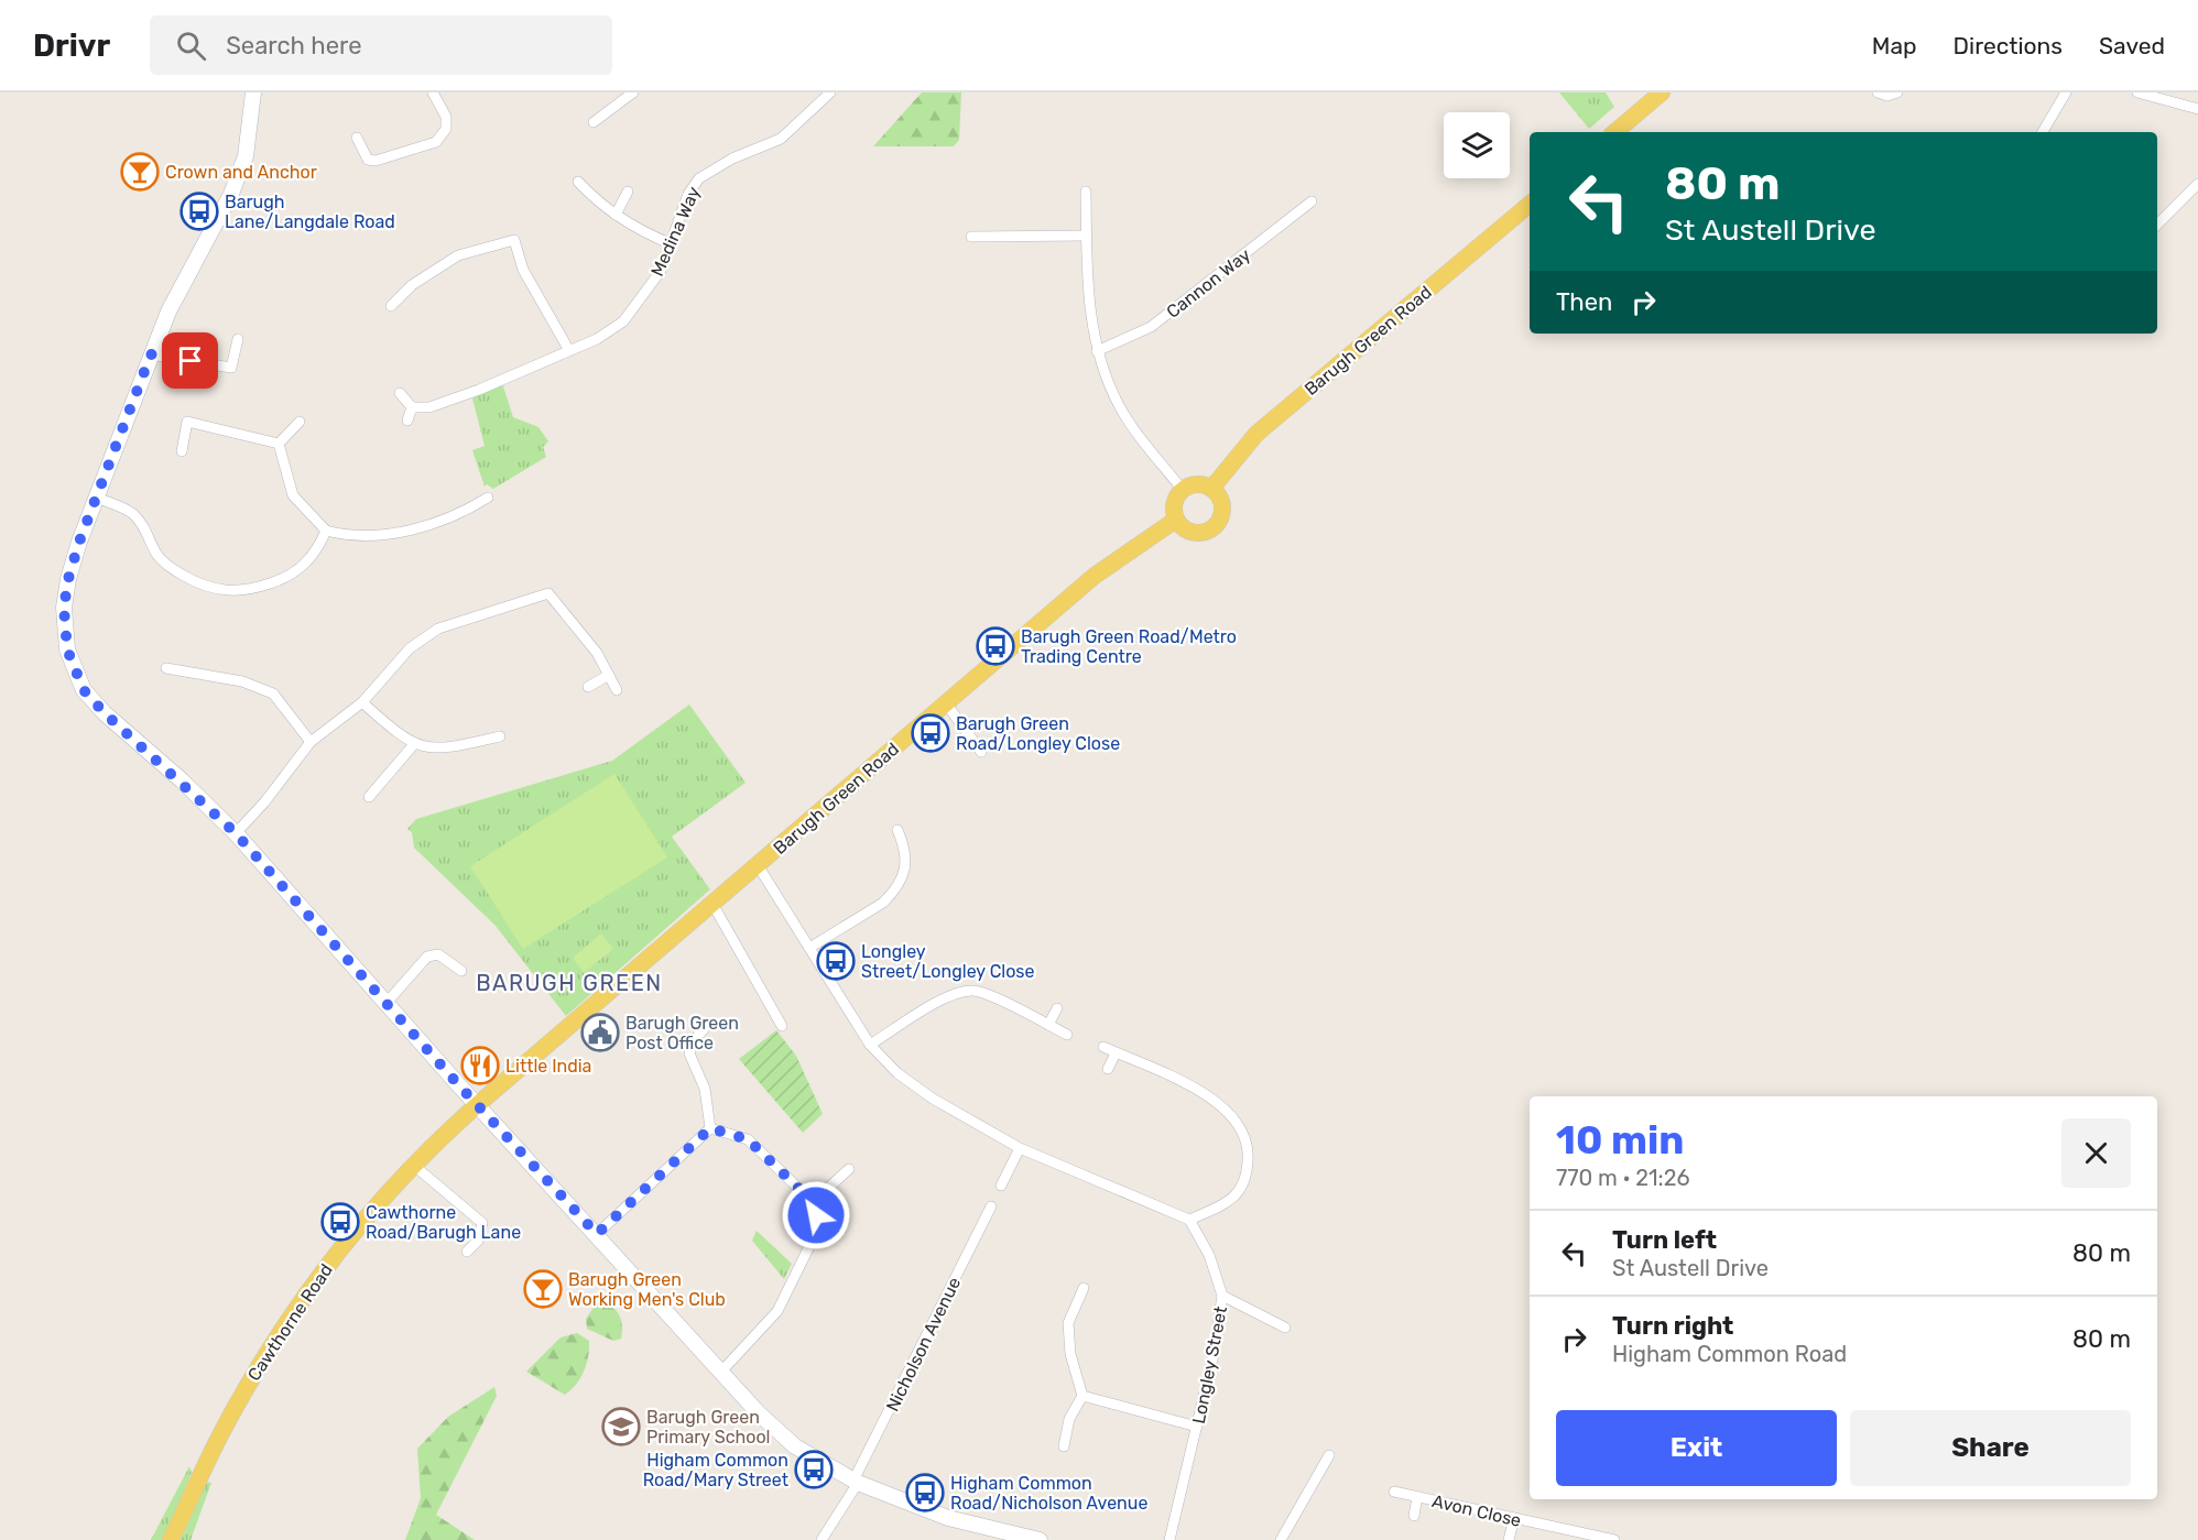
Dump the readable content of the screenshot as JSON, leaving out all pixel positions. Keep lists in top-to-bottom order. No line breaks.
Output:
{"streets":{"main road":["Barugh Green Road","Cawthorne Road"],"street":["Medina Way","Cannon Way","Nicholson Avenue","Longley Street","Avon Close"]},"crossings":[["Barugh Green Road","Cawthorne Road"]],"districts":["BARUGH GREEN"],"places":{"bar":["Crown and Anchor","Barugh Green Working Men's Club"],"bus stop":["Barugh Lane/Langdale Road","Barugh Green Road/Metro Trading Centre","Barugh Green Road/Longley Close","Longley Street/Longley Close","Cawthorne Road/Barugh Lane","Higham Common Road/Mary Street","Higham Common Road/Nicholson Avenue"],"public building":["Barugh Green Post Office"],"restaurant":["Little India"],"school or university":["Barugh Green Primary School"]},"page":{"header":"Drivr","search":"Search here","nav":["Map","Directions","Saved"],"turn":["80 m","St Austell Drive"],"then":"Then","heading":["10 min","770 m · 21:26"],"list":[{"name":"Turn left","note":"St Austell Drive","value":"80 m"},{"name":"Turn right","note":"Higham Common Road","value":"80 m"}],"buttons":["Exit","Share"]}}
